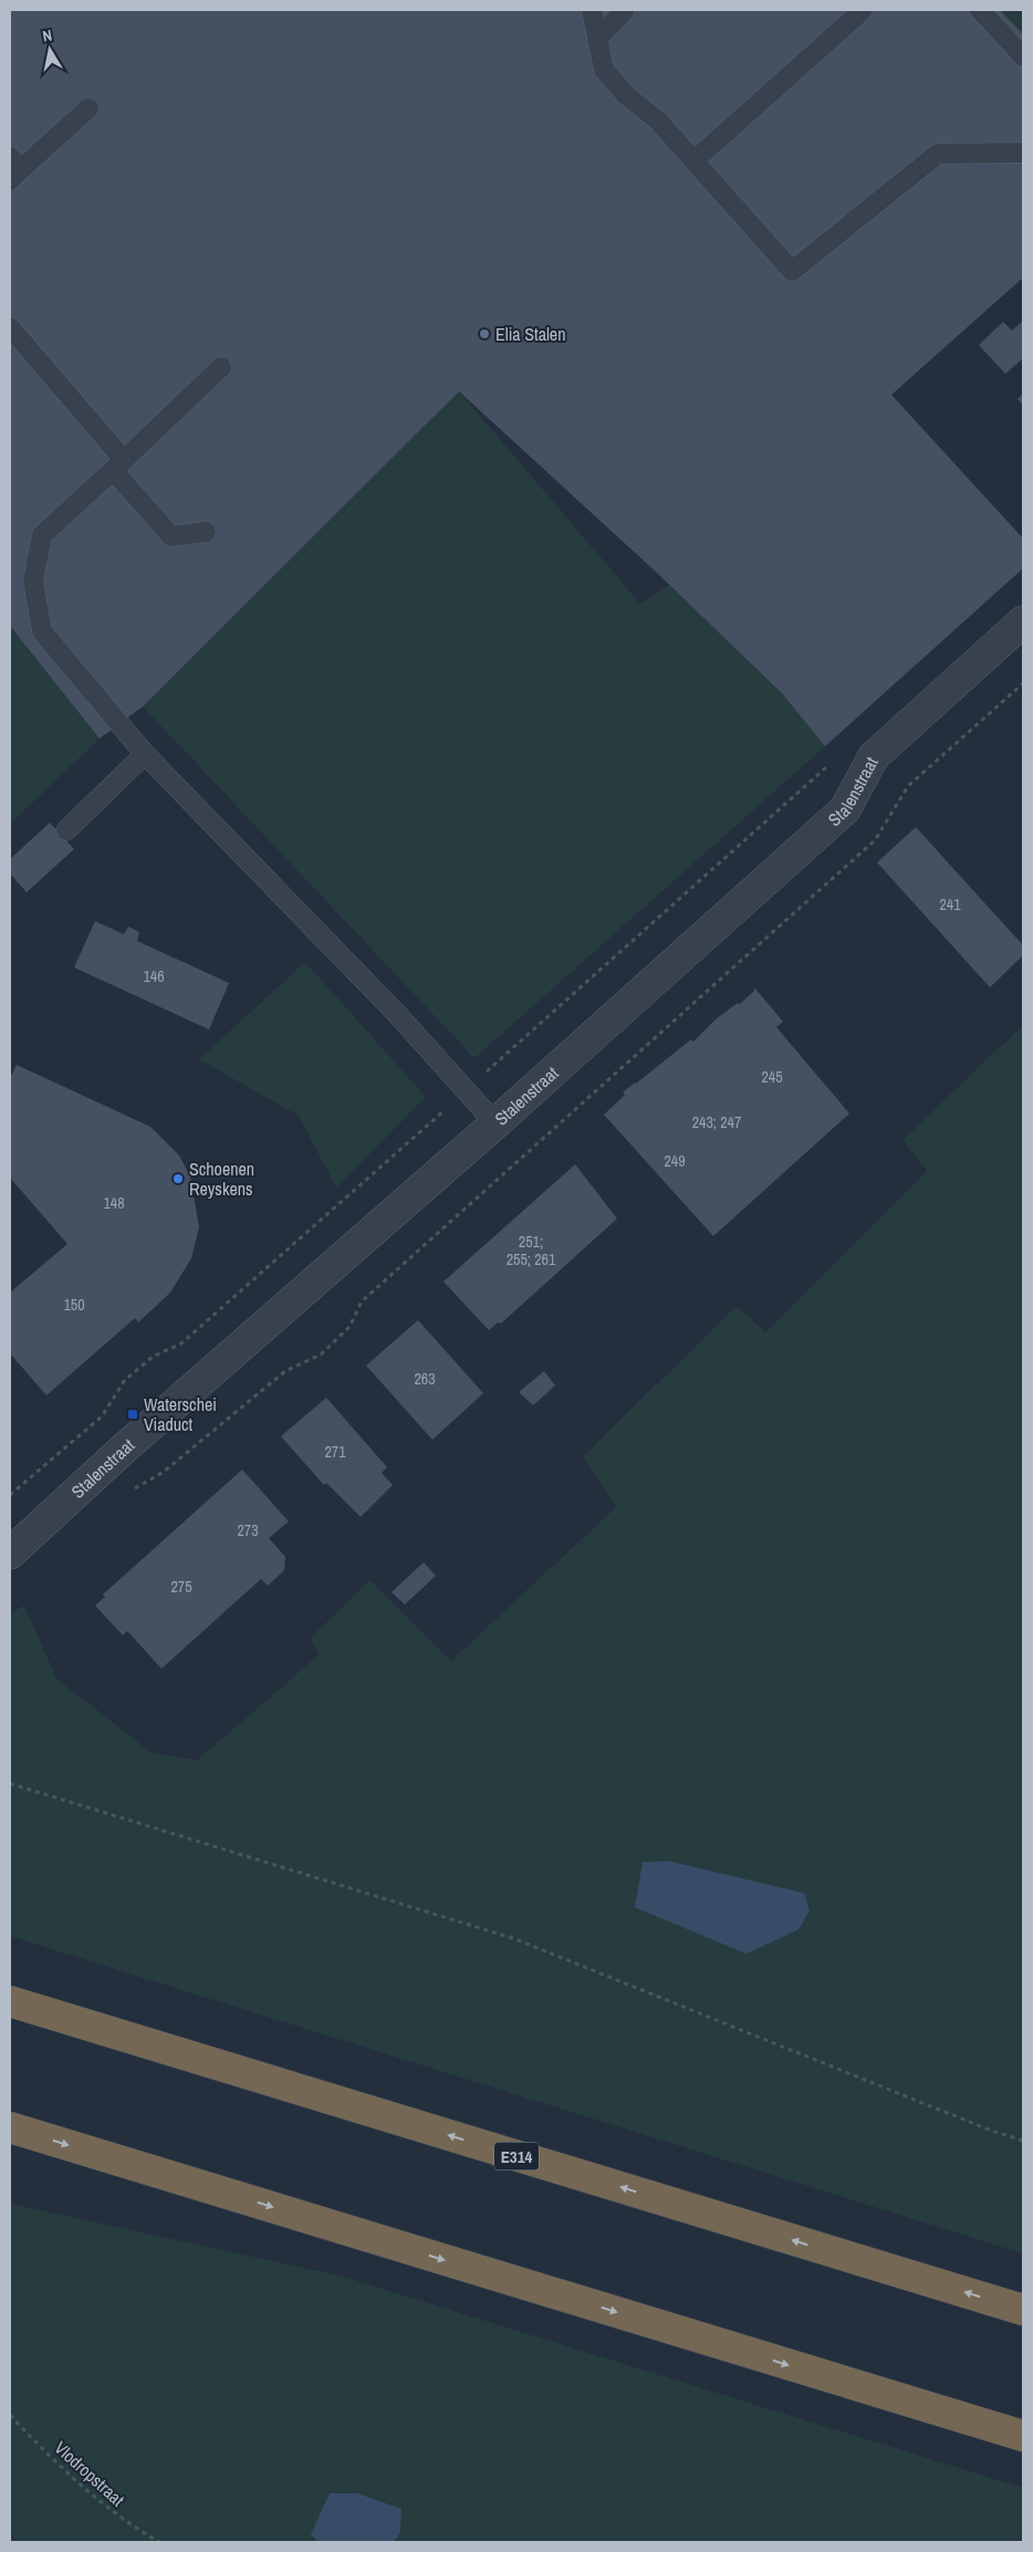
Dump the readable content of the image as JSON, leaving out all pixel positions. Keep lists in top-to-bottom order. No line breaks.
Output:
{"streets":{"highway":["E314"],"street":["Stalenstraat"],"path":["Vlodropstraat"]},"places":{"other":["Elia Stalen","Schoenen Reyskens"],"transit":["Waterschei Viaduct"]},"house_numbers":["241","146","245","243; 247","249","148","251; 255; 261","150","263","271","273","275"],"north":"top"}
